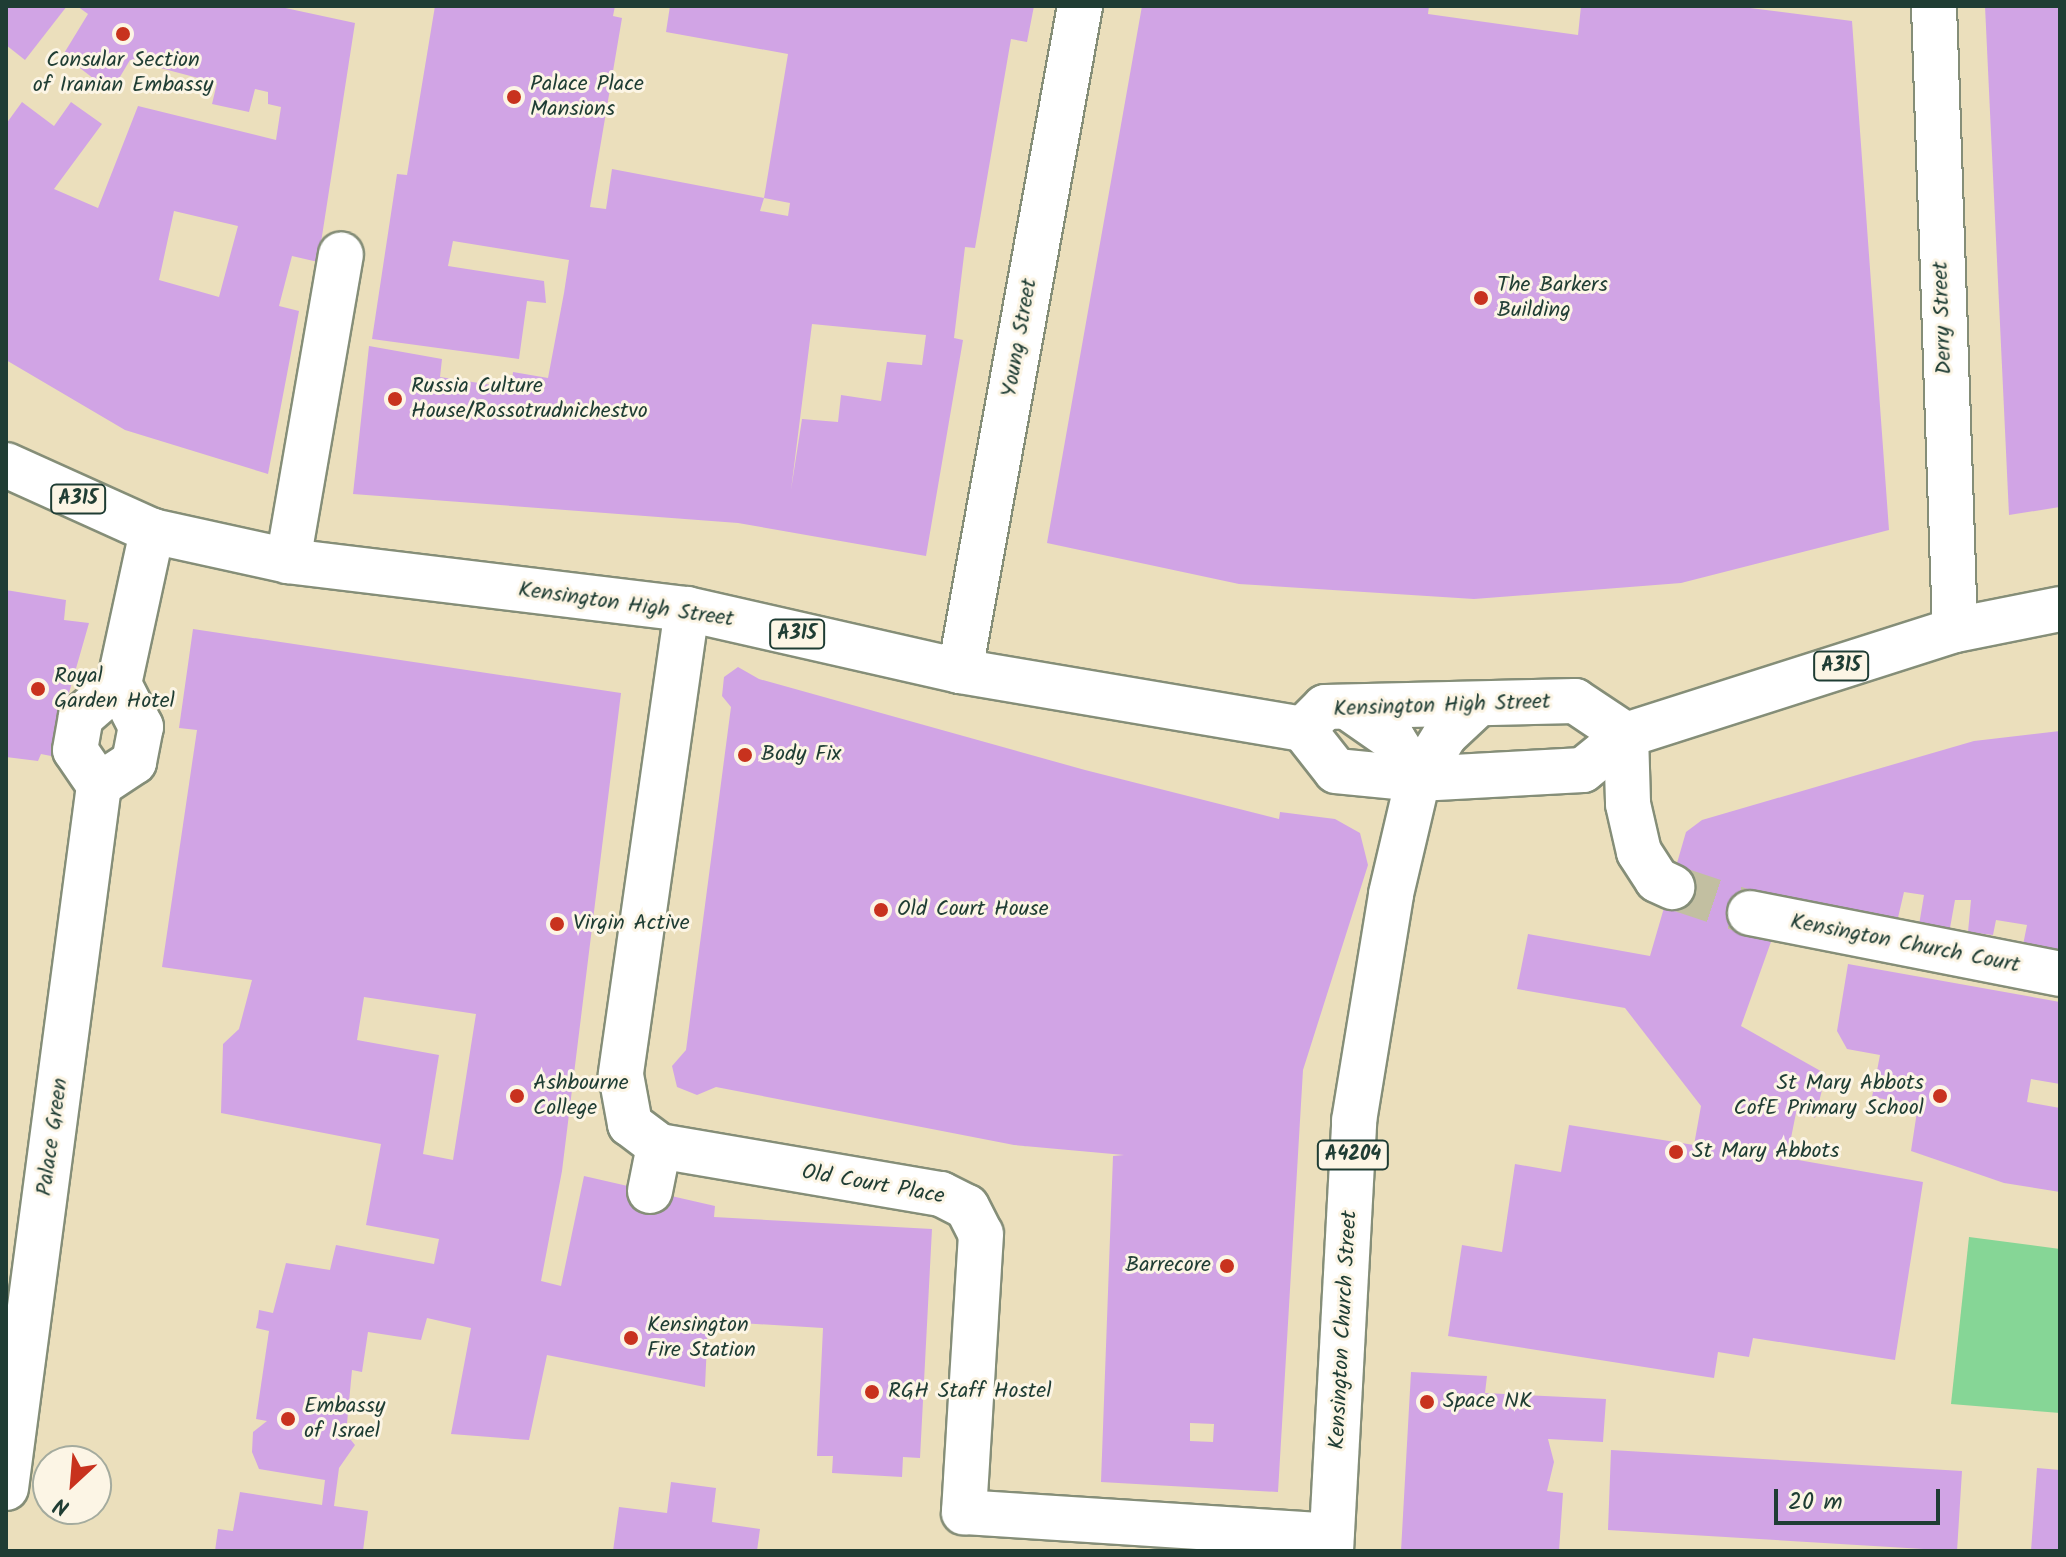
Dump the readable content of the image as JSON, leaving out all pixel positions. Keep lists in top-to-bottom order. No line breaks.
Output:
{"streets":{"main road":["Derry Street","Young Street","A315","Kensington High Street","Kensington Church Court","Palace Green","A4204","Old Court Place","Kensington Church Street"]},"crossings":[["Derry Street","Kensington High Street"],["Young Street","Kensington High Street"],["Kensington High Street","Palace Green"],["Kensington High Street","A4204"],["Kensington High Street","Kensington Church Street"],["A4204","Kensington Church Street"],["Old Court Place","Kensington Church Street"]],"places":["Consular Section of Iranian Embassy","Palace Place Mansions","The Barkers Building","Russia Culture House/Rossotrudnichestvo","Royal Garden Hotel","Body Fix","Old Court House","Virgin Active","Ashbourne College","St Mary Abbots CofE Primary School","St Mary Abbots","Barrecore","Kensington Fire Station","RGH Staff Hostel","Space NK","Embassy of Israel"],"scale_bar":"20 m","north":"bottom left"}
